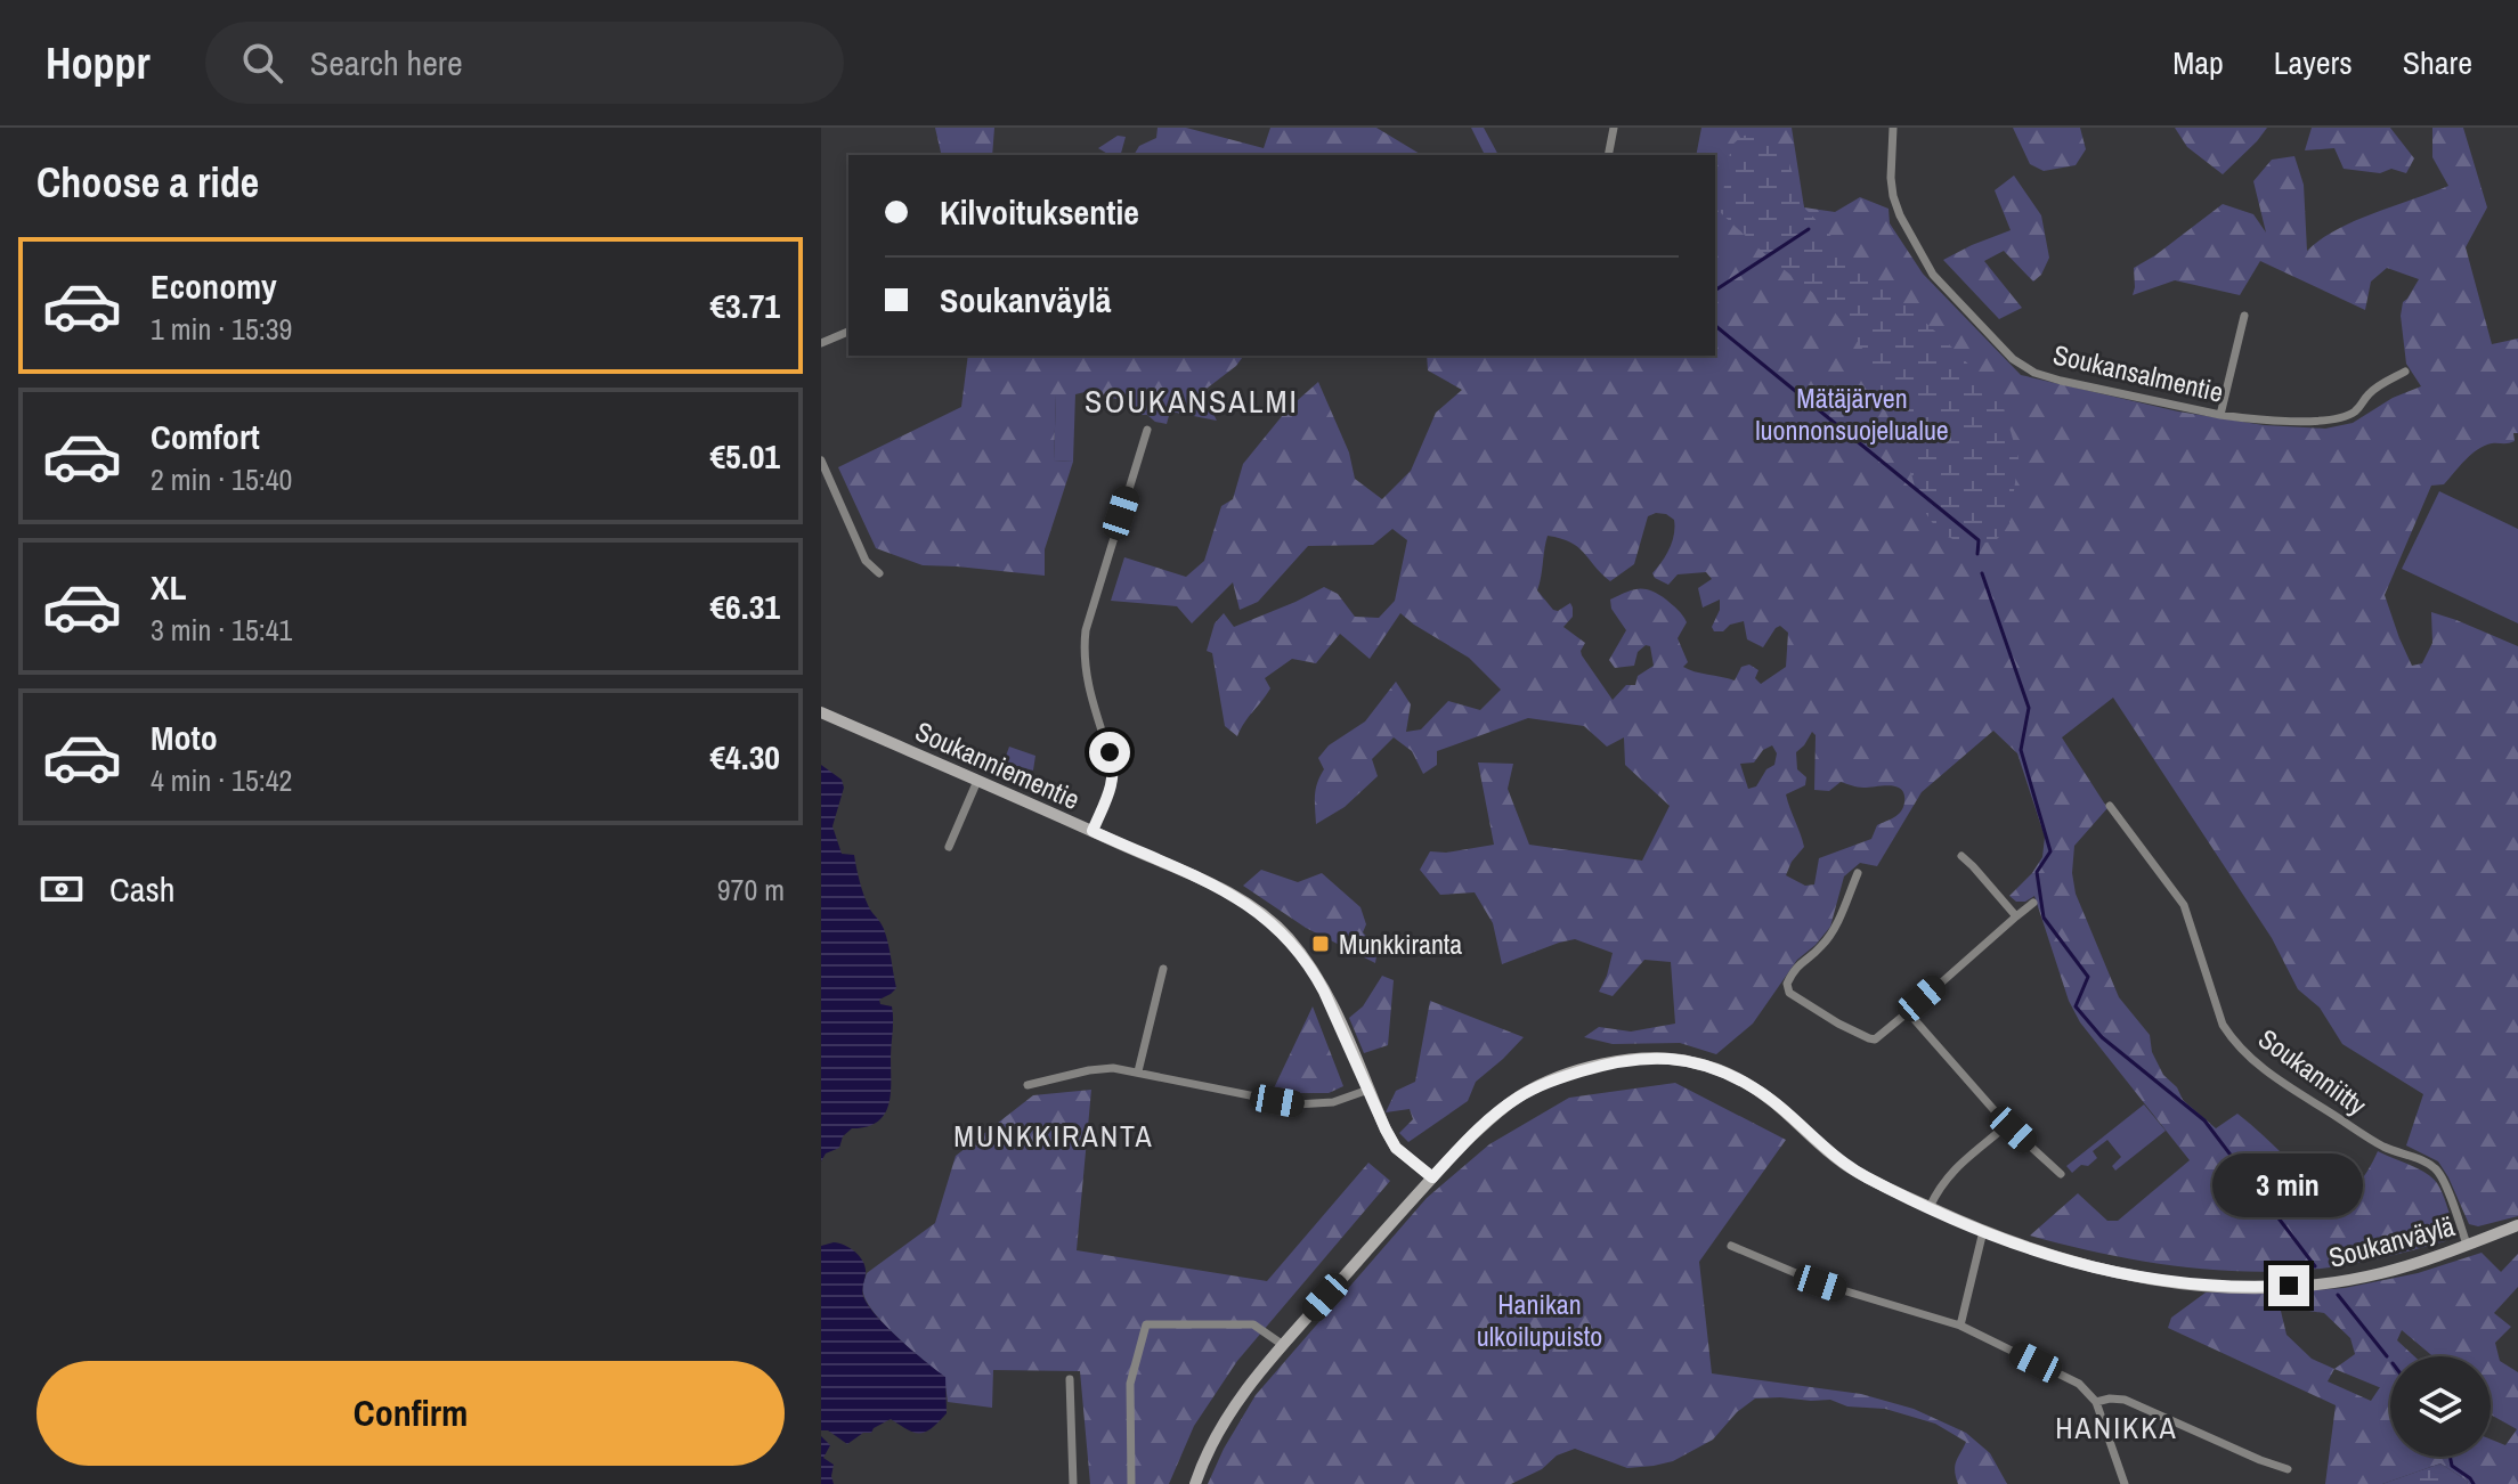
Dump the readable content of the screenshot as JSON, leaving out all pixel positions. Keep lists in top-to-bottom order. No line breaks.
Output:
{"streets":{"street":["Soukansalmentie","Soukanniementie","Soukanniitty","Soukanväylä"]},"crossings":[["Soukanniementie","Soukanväylä"],["Soukanniitty","Soukanväylä"]],"districts":["SOUKANSALMI","MUNKKIRANTA","HANIKKA"],"parks":["Mätäjärven luonnonsuojelualue","Hanikan ulkoilupuisto"],"places":{"transit":["Munkkiranta"]},"page":{"header":"Hoppr","search":"Search here","nav":["Map","Layers","Share"],"heading":"Choose a ride","banner":["Kilvoituksentie","Soukanväylä"],"list":[{"name":"Economy","note":"1 min · 15:39","value":"€3.71"},{"name":"Comfort","note":"2 min · 15:40","value":"€5.01"},{"name":"XL","note":"3 min · 15:41","value":"€6.31"},{"name":"Moto","note":"4 min · 15:42","value":"€4.30"}],"pay":["Cash","970 m"],"bubble":"3 min","buttons":"Confirm"}}
